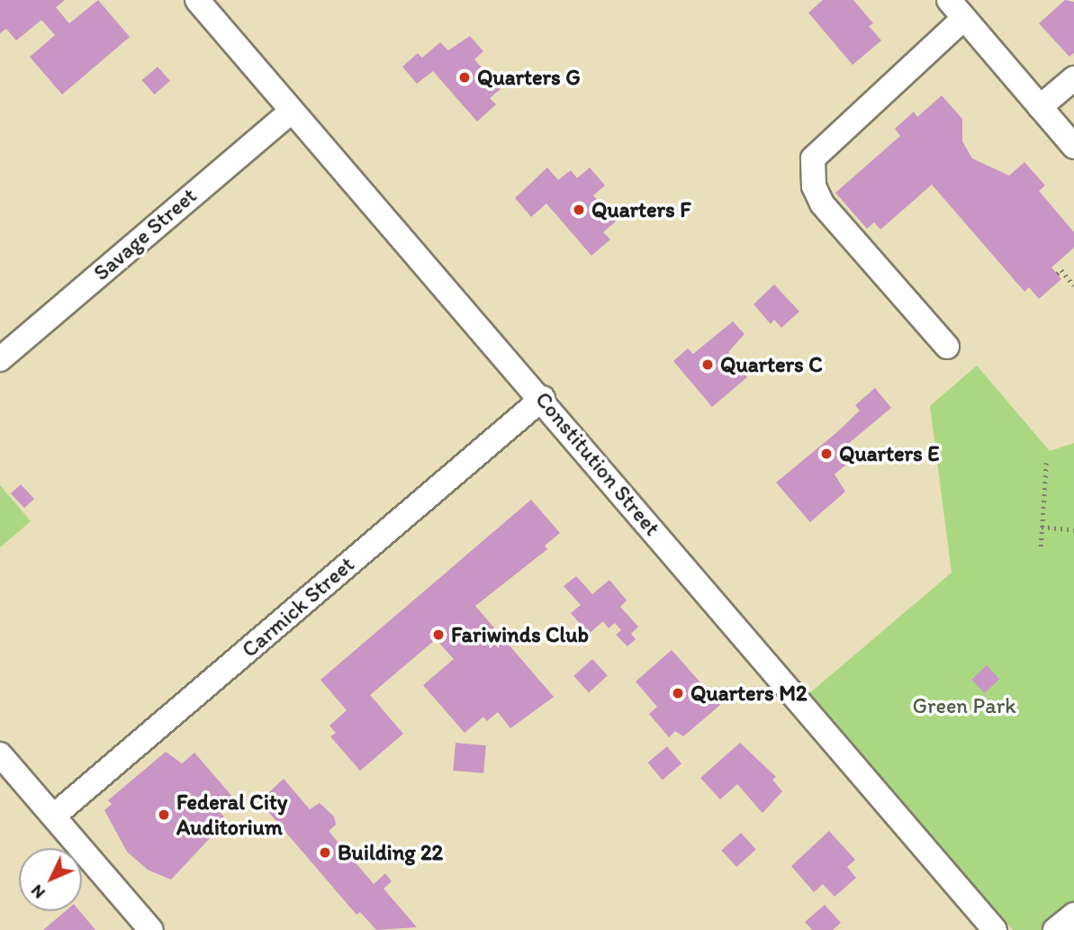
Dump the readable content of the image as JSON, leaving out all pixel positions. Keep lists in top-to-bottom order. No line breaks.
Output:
{"streets":{"street":["Savage Street","Constitution Street","Carmick Street"]},"crossings":[["Savage Street","Constitution Street"],["Constitution Street","Carmick Street"]],"parks":["Green Park"],"places":["Quarters G","Quarters F","Quarters C","Quarters E","Fariwinds Club","Quarters M2","Federal City Auditorium","Building 22"],"north":"bottom left"}
